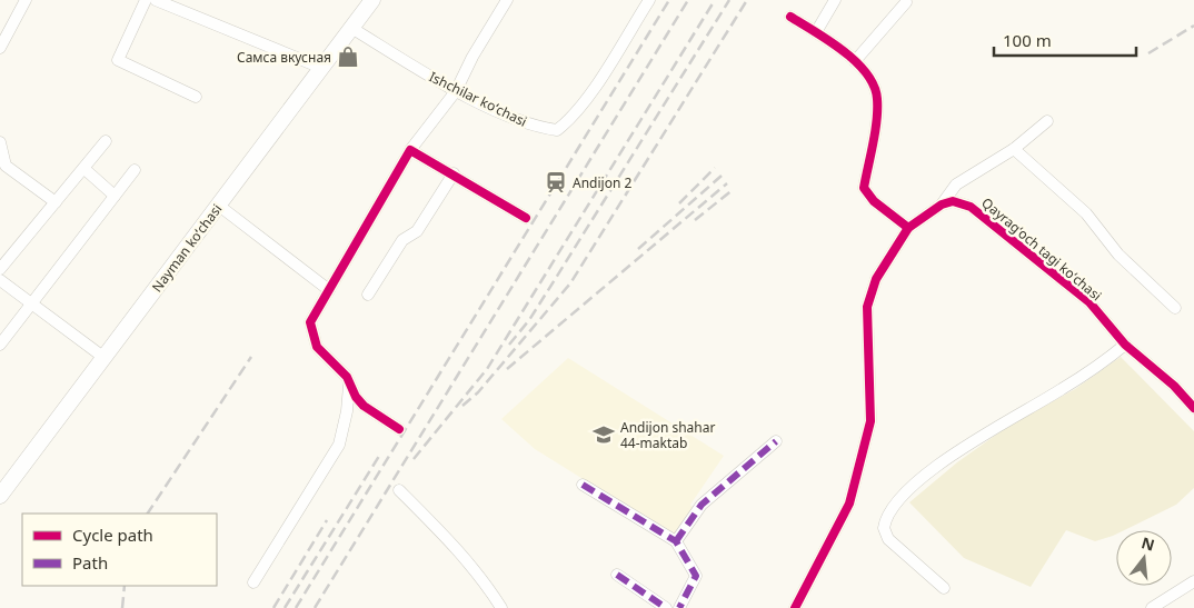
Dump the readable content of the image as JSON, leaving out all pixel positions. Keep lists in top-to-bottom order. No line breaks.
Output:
{"streets":{"main road":["Nayman koʻchasi"],"street":["Ishchilar koʻchasi","Qayragʻoch tagi koʻchasi"]},"crossings":[["Ishchilar koʻchasi","Nayman koʻchasi"]],"places":{"shop":["Самса вкусная"],"station":["Andijon 2"],"school or university":["Andijon shahar 44-maktab"]},"legend":["Cycle path","Path"],"scale_bar":"100 m","north":"top"}
